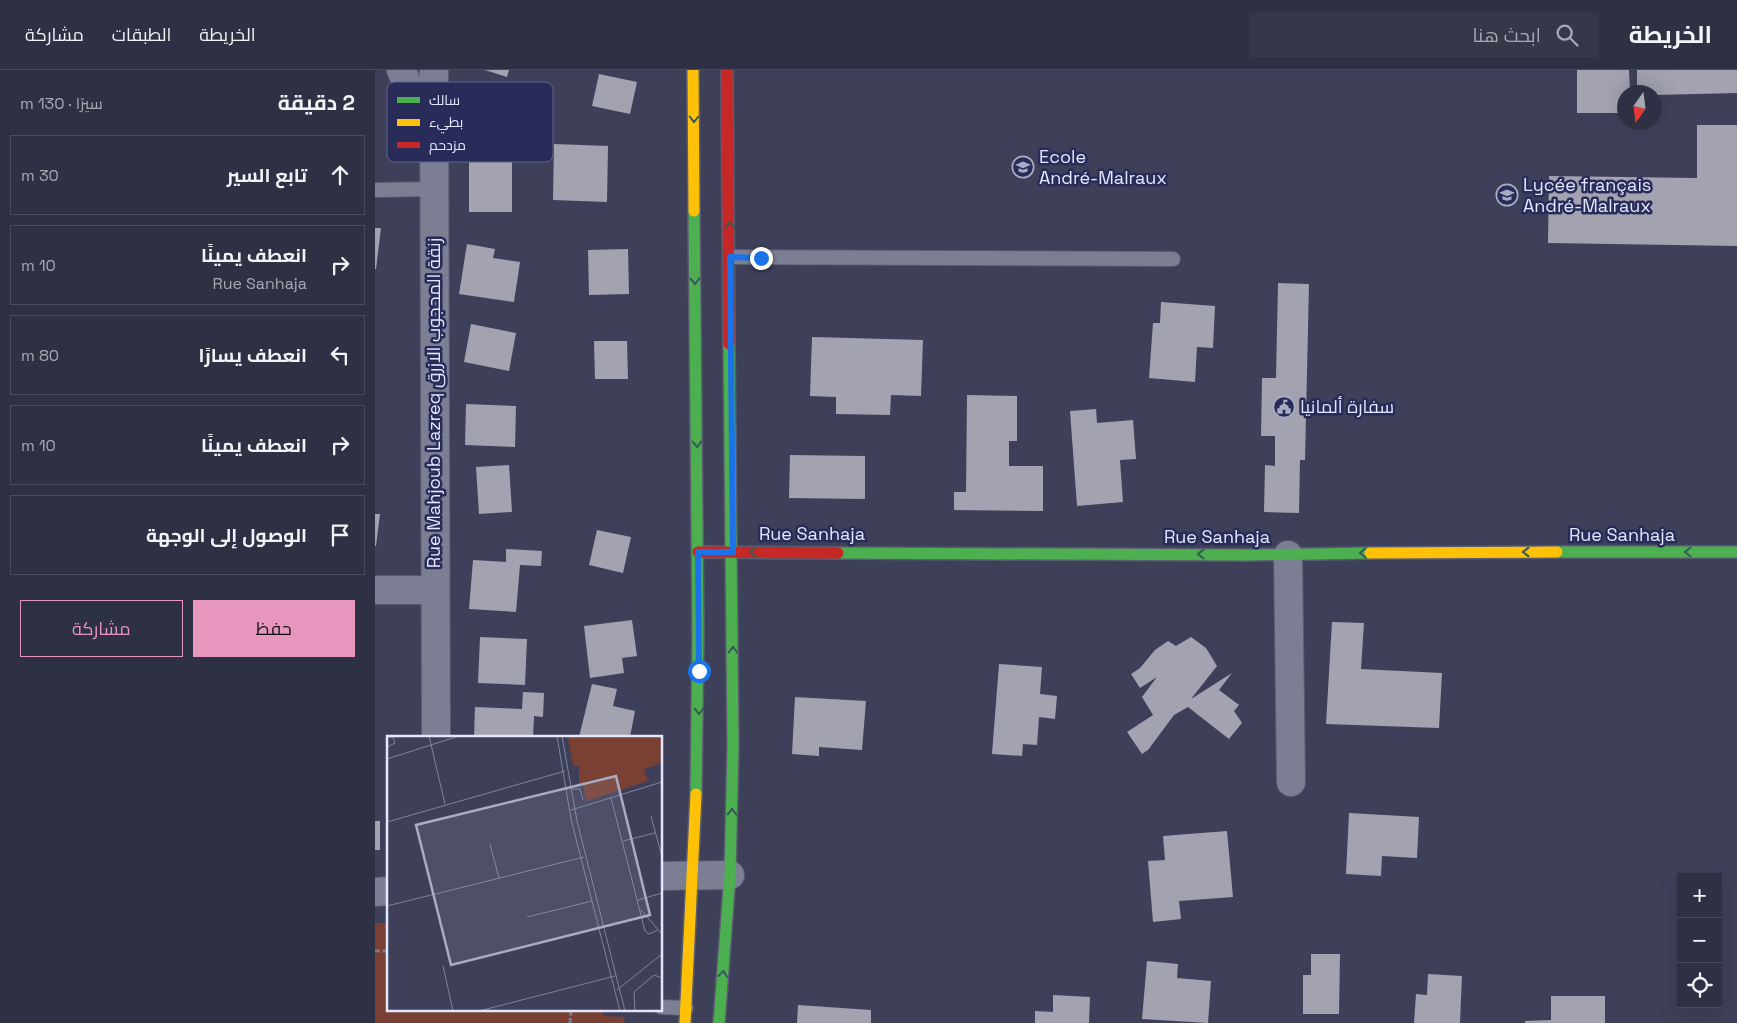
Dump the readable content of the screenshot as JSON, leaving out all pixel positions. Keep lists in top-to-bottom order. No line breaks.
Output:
{"streets":{"street":["Rue Mahjoub Lazreq زنقة المحجوب الازرق","Rue Sanhaja"]},"one_way":["Rue Sanhaja"],"places":{"school or university":["Ecole André-Malraux","Lycée français André-Malraux"],"public building":["سفارة ألمانيا"]},"legend":["سالك","بطيء","مزدحم"],"north":"bottom","page":{"header":"الخريطة","search":"ابحث هنا","nav":["الخريطة","الطبقات","مشاركة"],"heading":["2 دقيقة","سيرًا · 130 m"],"list":[["تابع السير","30 m"],["انعطف يمينًا","Rue Sanhaja","10 m"],["انعطف يسارًا","80 m"],["انعطف يمينًا","10 m"],"الوصول إلى الوجهة"],"buttons":["حفظ","مشاركة"],"map_buttons":["+","−"]}}
